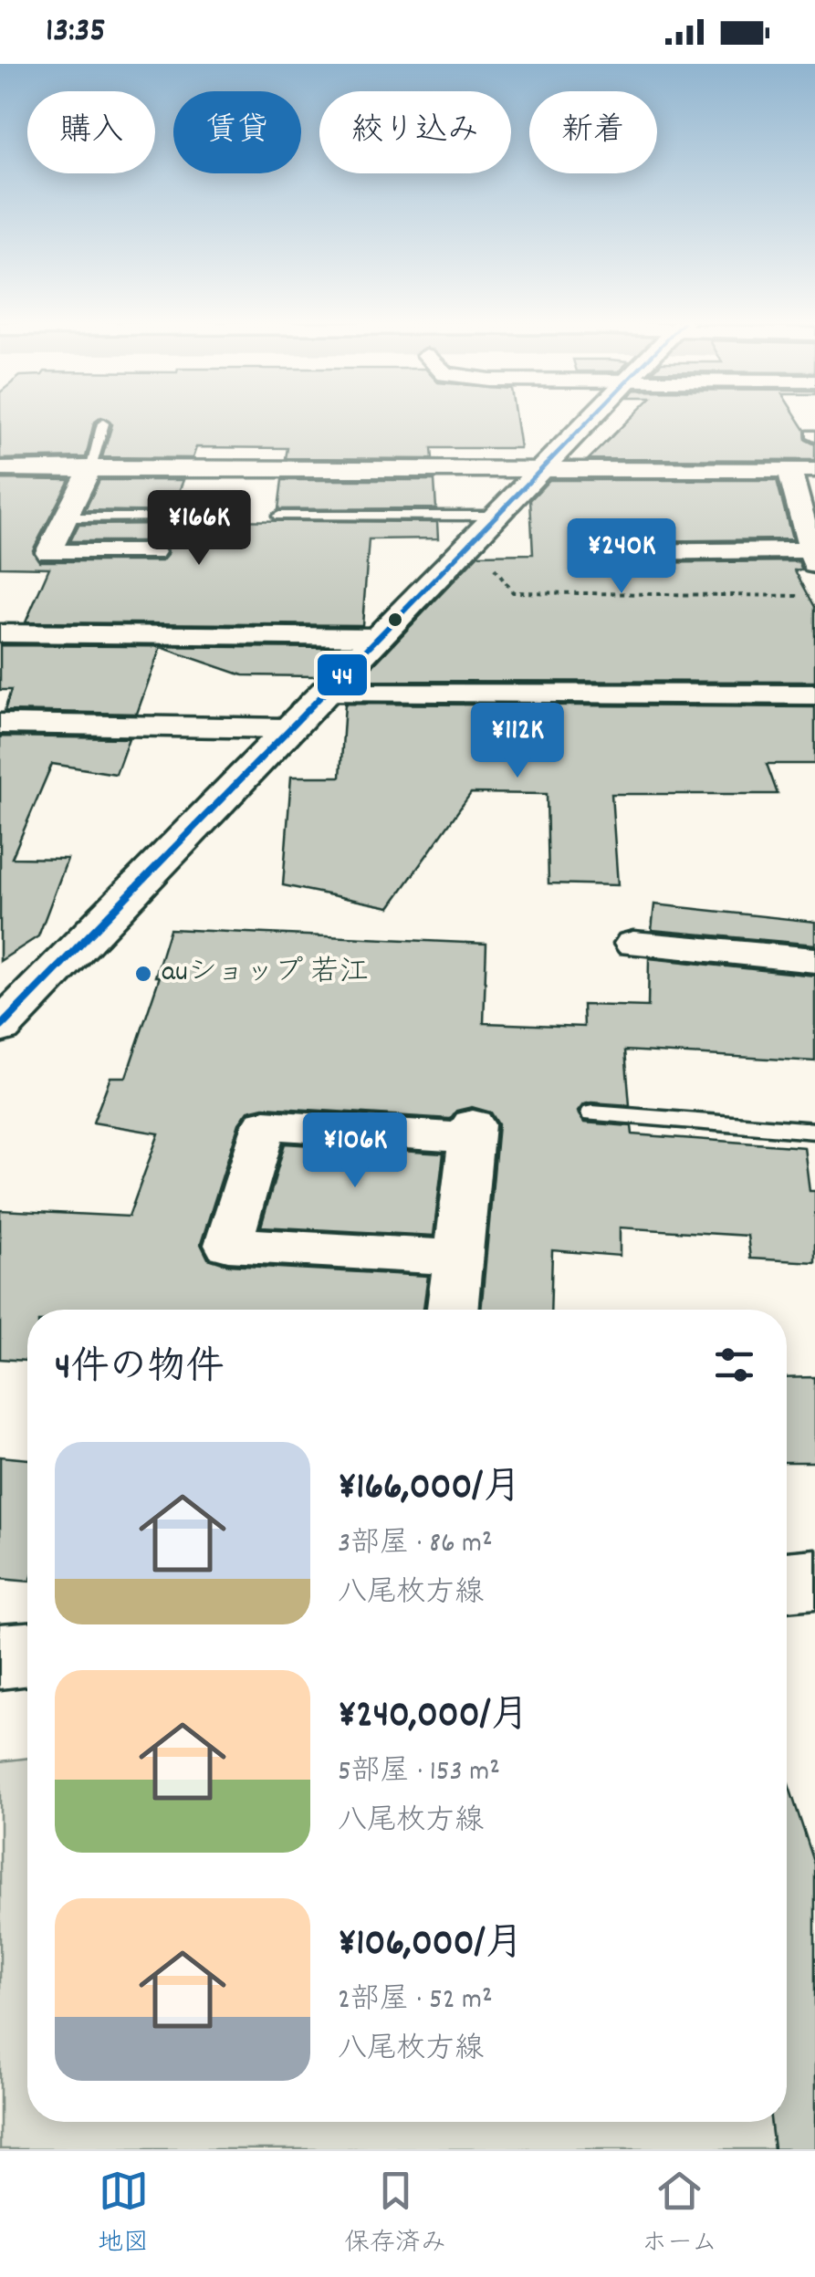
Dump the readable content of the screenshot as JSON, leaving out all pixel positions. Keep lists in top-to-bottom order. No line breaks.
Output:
{"places":["auショップ 若江"],"lines":["transit line 44"],"page":{"status":"13:35","chip":["購入","賃貸","絞り込み","新着"],"price":["¥166K","¥240K","¥112K","¥106K"],"heading":"4件の物件","list":[{"name":"¥166,000/月","note":"3部屋 · 86 m² · 八尾枚方線"},{"name":"¥240,000/月","note":"5部屋 · 153 m² · 八尾枚方線"},{"name":"¥106,000/月","note":"2部屋 · 52 m² · 八尾枚方線"}],"tabs":["地図","保存済み","ホーム"]}}
